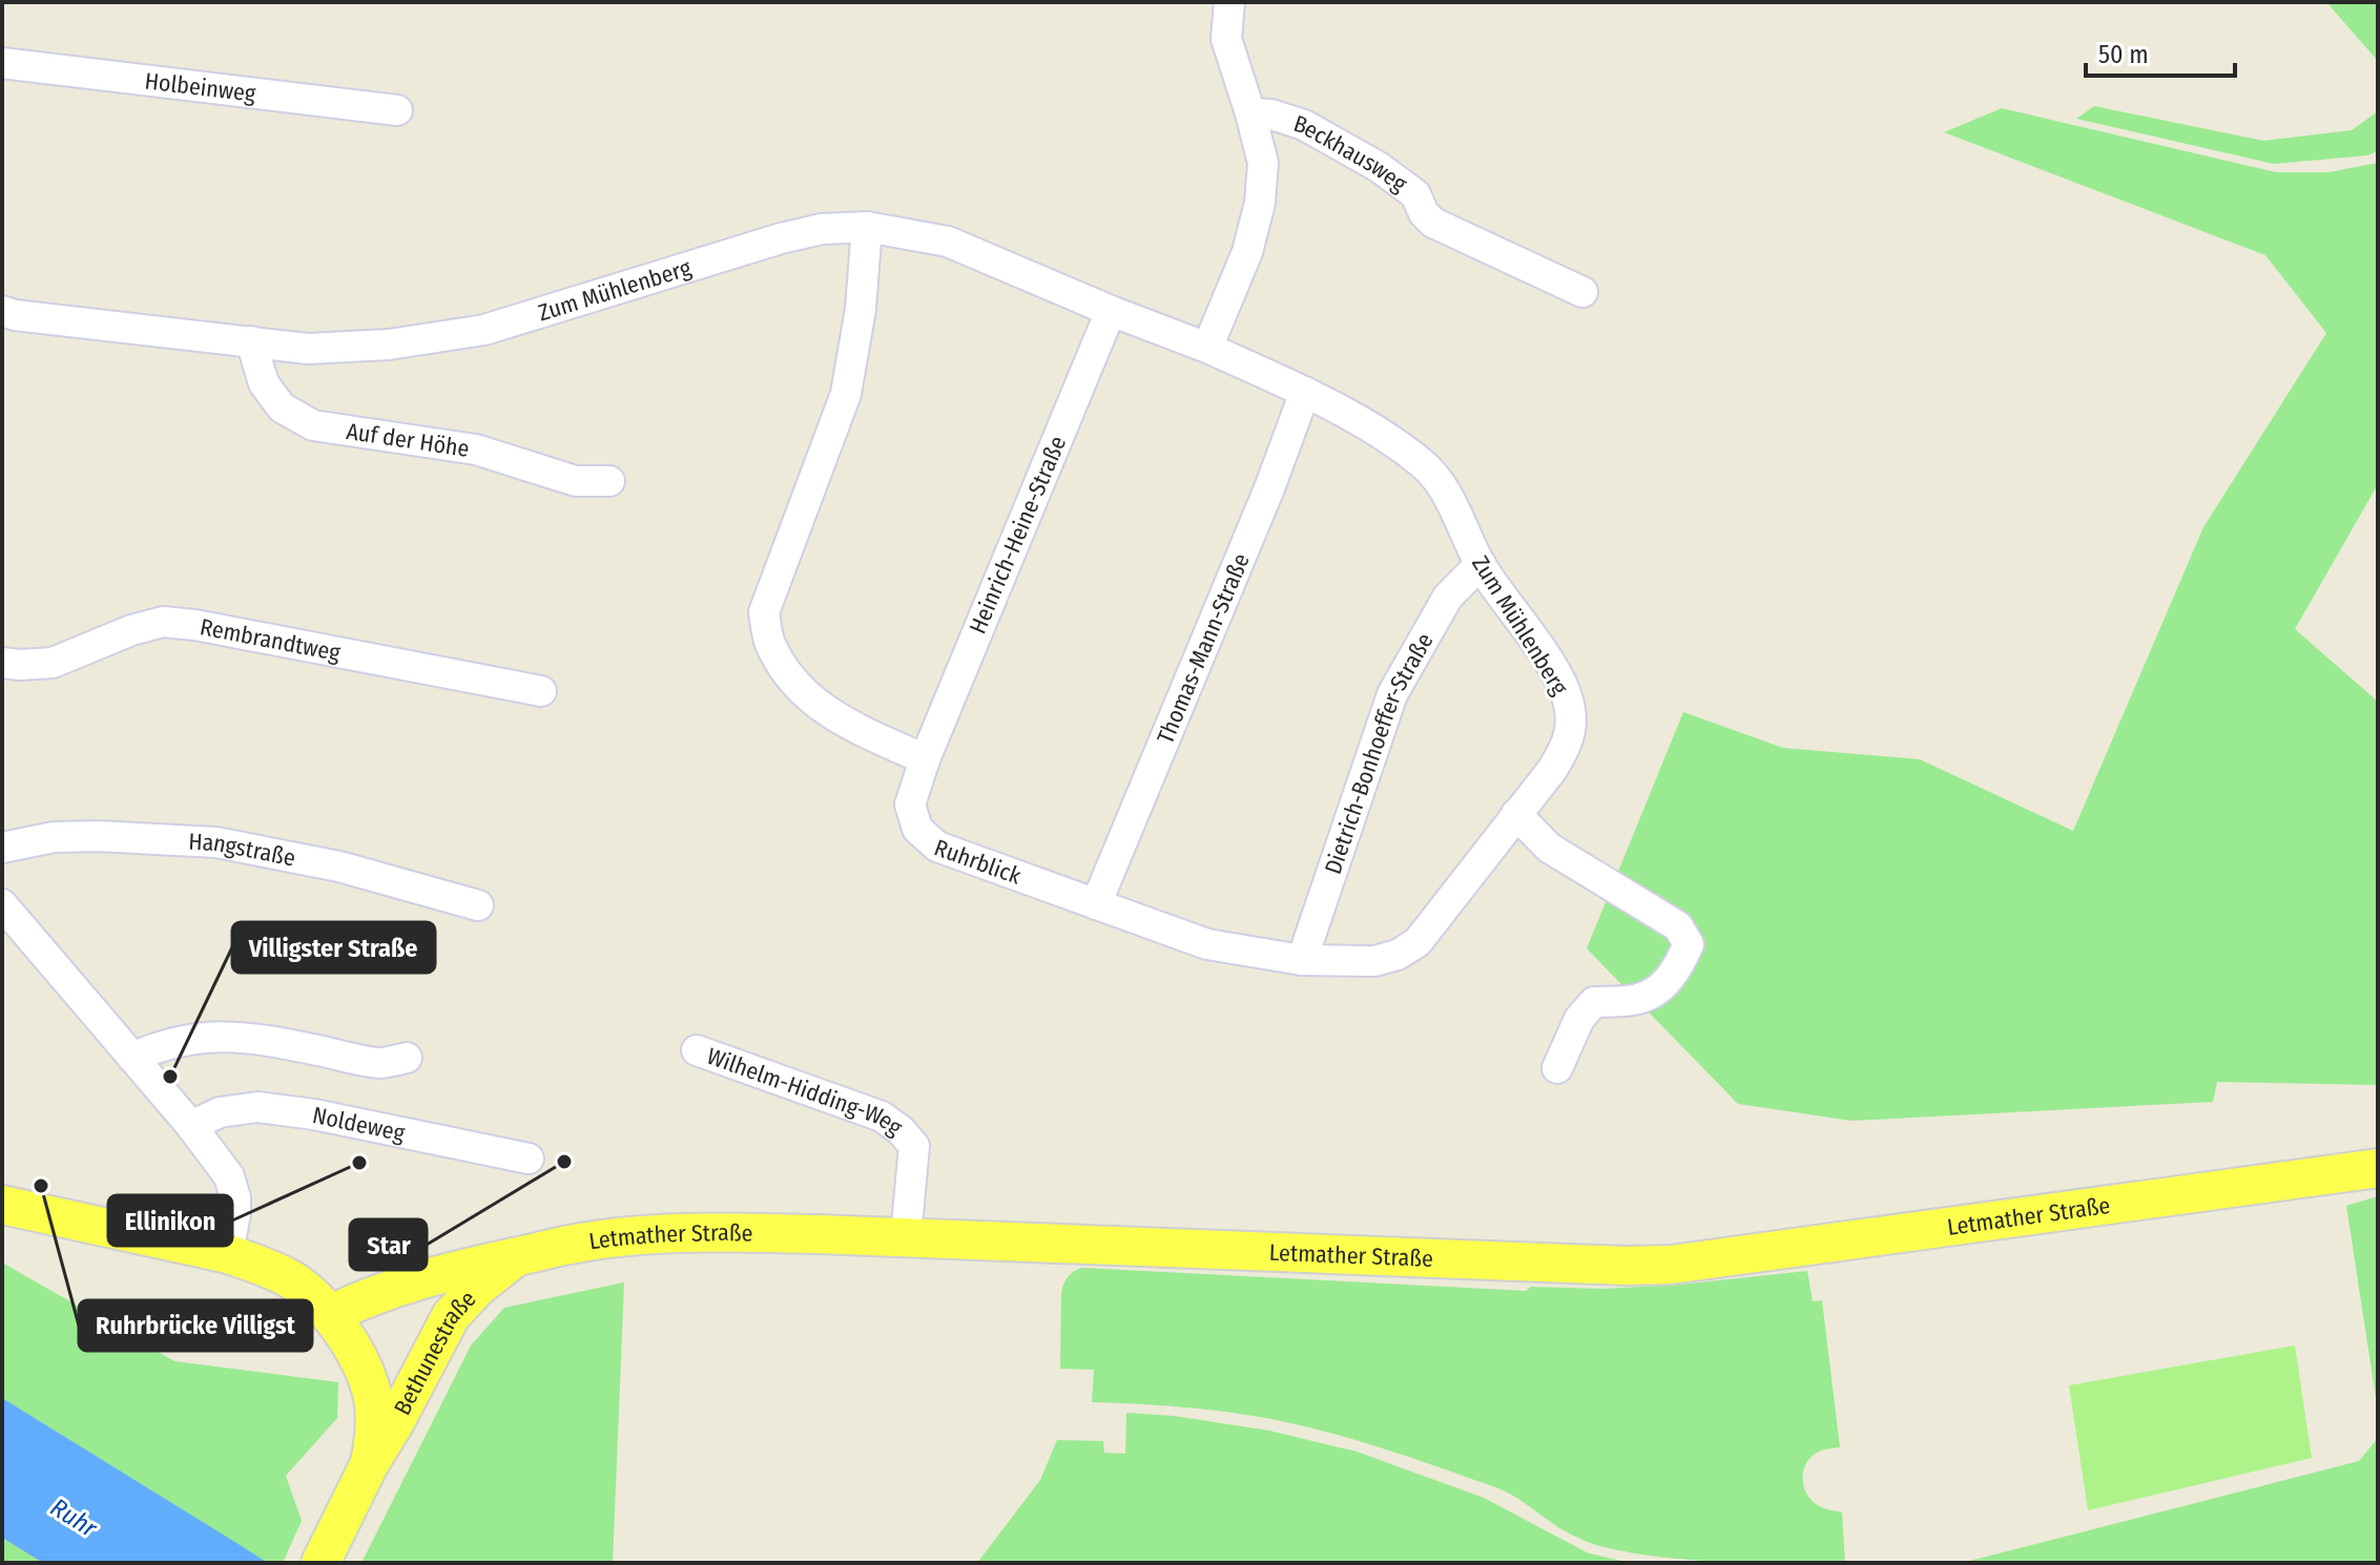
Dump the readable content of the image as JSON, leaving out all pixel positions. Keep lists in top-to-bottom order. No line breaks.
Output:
{"streets":{"main road":["Letmather Straße","Bethunestraße"],"street":["Holbeinweg","Beckhausweg","Zum Mühlenberg","Auf der Höhe","Heinrich-Heine-Straße","Rembrandtweg","Thomas-Mann-Straße","Dietrich-Bonhoeffer-Straße","Hangstraße","Ruhrblick","Wilhelm-Hidding-Weg","Noldeweg"]},"crossings":[["Zum Mühlenberg","Auf der Höhe"],["Zum Mühlenberg","Heinrich-Heine-Straße"],["Zum Mühlenberg","Thomas-Mann-Straße"],["Zum Mühlenberg","Dietrich-Bonhoeffer-Straße"],["Zum Mühlenberg","Ruhrblick"],["Heinrich-Heine-Straße","Ruhrblick"],["Thomas-Mann-Straße","Ruhrblick"],["Dietrich-Bonhoeffer-Straße","Ruhrblick"],["Wilhelm-Hidding-Weg","Letmather Straße"],["Letmather Straße","Bethunestraße"]],"water":["Ruhr"],"places":["Villigster Straße","Star","Ellinikon","Ruhrbrücke Villigst"],"scale_bar":"50 m"}
